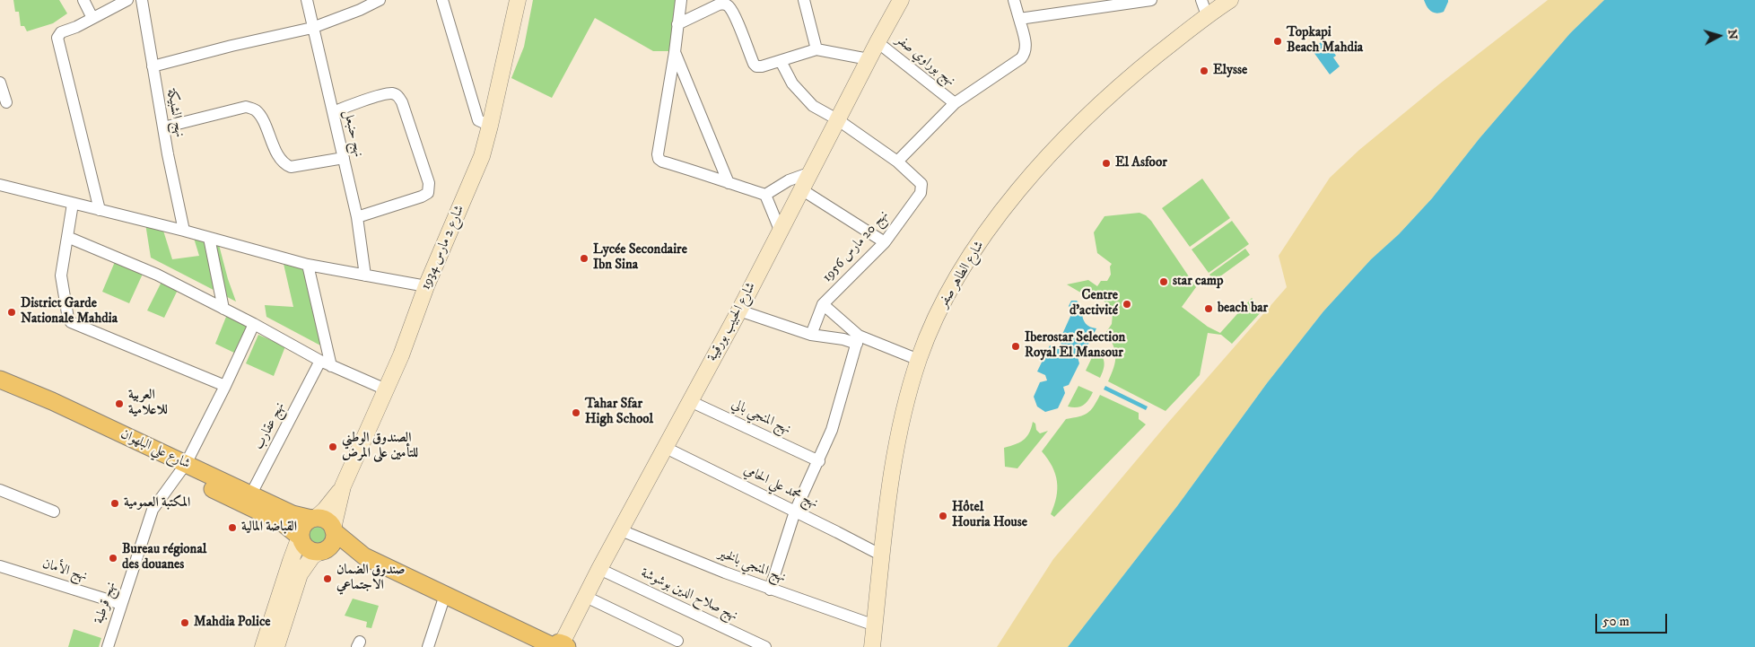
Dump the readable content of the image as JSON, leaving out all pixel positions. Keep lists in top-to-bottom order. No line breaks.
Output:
{"streets":{"main road":["شارع 2 مارس 1934","شارع الطاهر صفر","شارع الحبيب بورقيبة","شارع علي البلهوان"],"street":["نهج بوراوي صفر","نهج الشبيكة","نهج حنبعل","نهج 20 مارس 1956","نهج المنجي بالي","نهج عقارب","نهج محمد علي الحامي","نهج المنجي بالخير","نهج الأمان","نهج صلاح الدين بوشوشة","نهج قرطبة"]},"crossings":[["نهج بوراوي صفر","شارع الحبيب بورقيبة"],["نهج 20 مارس 1956","شارع الحبيب بورقيبة"],["شارع 2 مارس 1934","شارع علي البلهوان"],["شارع الطاهر صفر","نهج محمد علي الحامي"],["شارع الطاهر صفر","نهج المنجي بالخير"],["شارع الحبيب بورقيبة","نهج المنجي بالي"],["شارع الحبيب بورقيبة","نهج محمد علي الحامي"],["شارع الحبيب بورقيبة","نهج المنجي بالخير"],["شارع الحبيب بورقيبة","نهج صلاح الدين بوشوشة"],["نهج عقارب","شارع علي البلهوان"],["شارع علي البلهوان","نهج قرطبة"],["نهج الأمان","نهج قرطبة"]],"places":["Topkapi Beach Mahdia","Elysse","El Asfoor","Lycée Secondaire Ibn Sina","star camp","Centre d'activité","beach bar","District Garde Nationale Mahdia","Iberostar Selection Royal El Mansour","العربية للاعلامية","Tahar Sfar High School","الصندوق الوطني للتأمين على المرض","المكتبة العمومية","Hôtel Houria House","القباضة المالية","Bureau régional des douanes","صندوق الضمان الاجتماعي","Mahdia Police"],"scale_bar":"50 m","north":"right"}
